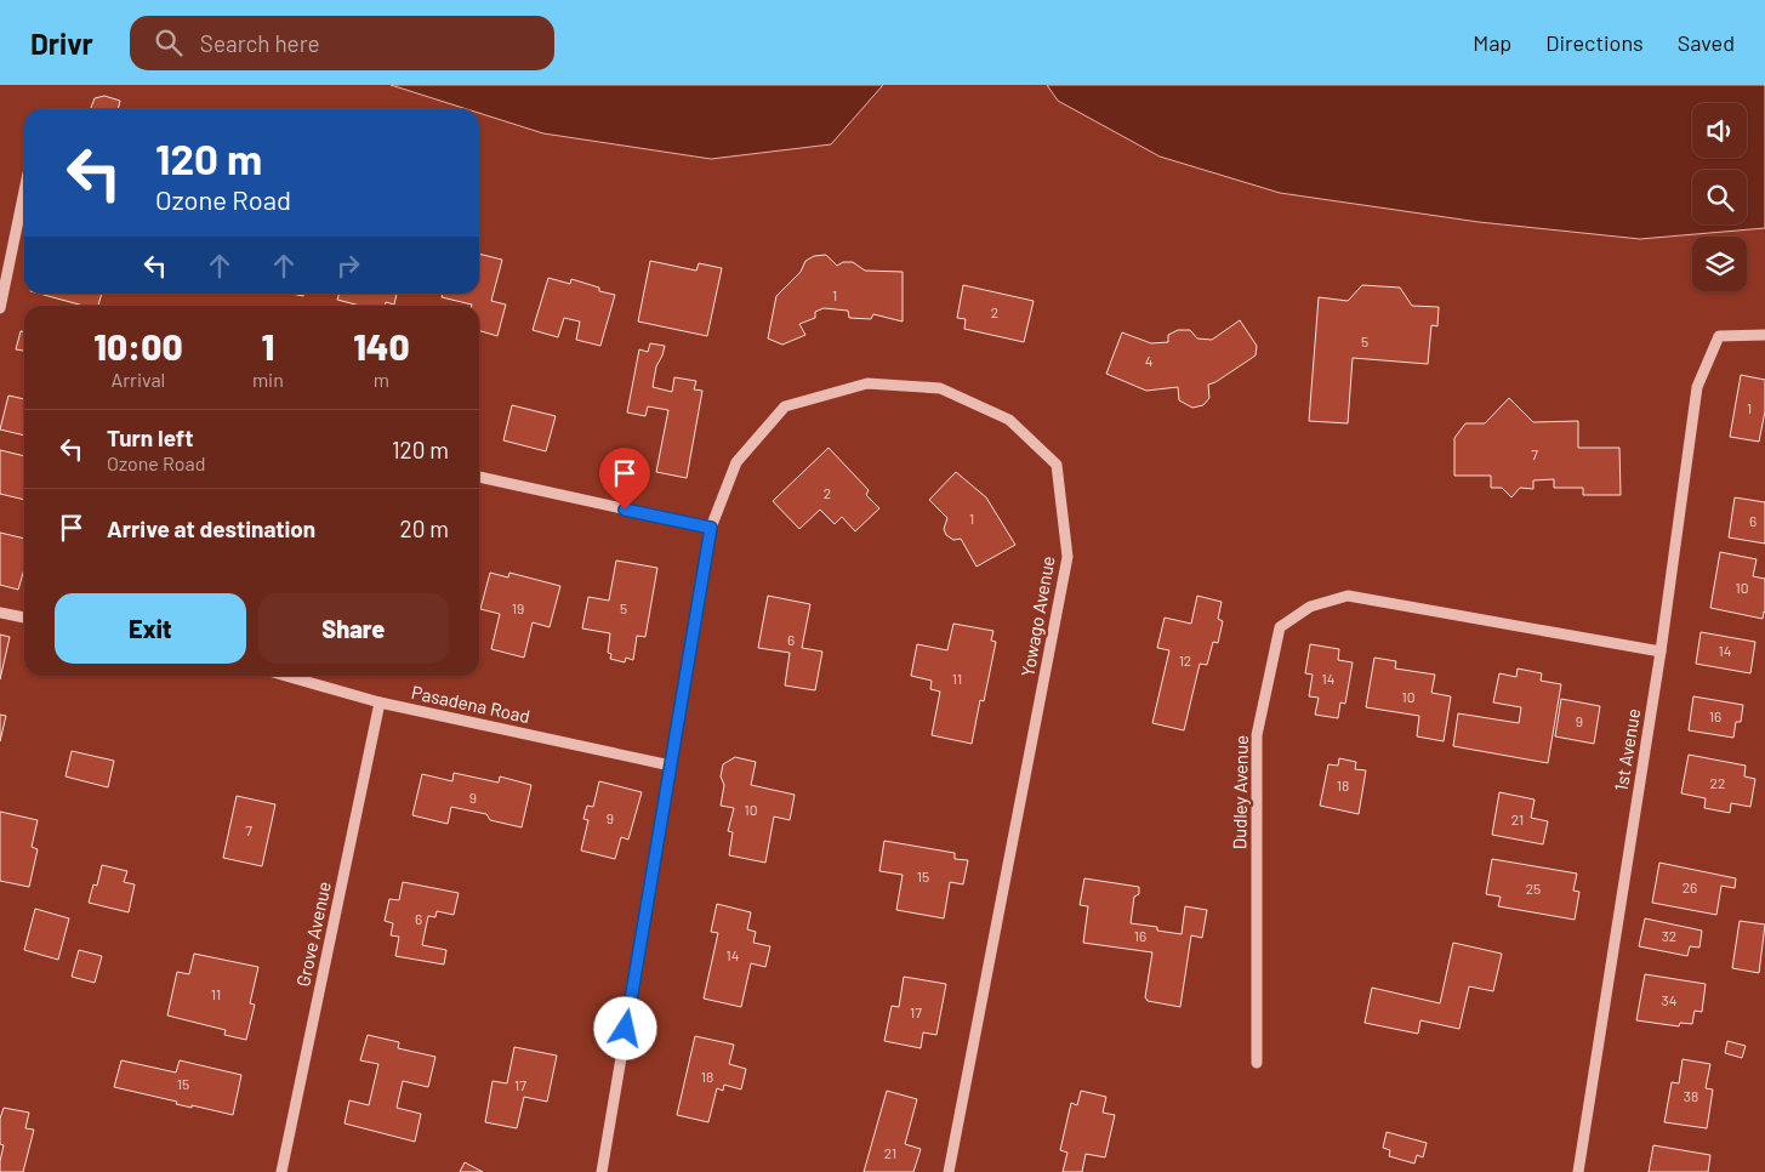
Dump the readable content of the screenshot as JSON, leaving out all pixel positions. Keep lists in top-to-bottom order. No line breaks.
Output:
{"streets":{"street":["Yowago Avenue","Pasadena Road","1st Avenue","Dudley Avenue","Grove Avenue"]},"crossings":[["Yowago Avenue","Pasadena Road"],["Pasadena Road","Grove Avenue"],["1st Avenue","Dudley Avenue"]],"house_numbers":["1","2","5","4","1","7","2","1","6","10","19","5","6","14","12","11","14","10","16","9","22","18","9","10","9","21","7","15","26","25","6","16","32","14","11","34","17","18","15","17","38","21"],"page":{"header":"Drivr","search":"Search here","nav":["Map","Directions","Saved"],"turn":["120 m","Ozone Road"],"eta":["10:00","Arrival","1","min","140","m"],"list":[{"name":"Turn left","note":"Ozone Road","value":"120 m"},{"name":"Arrive at destination","value":"20 m"}],"buttons":["Exit","Share"]}}
